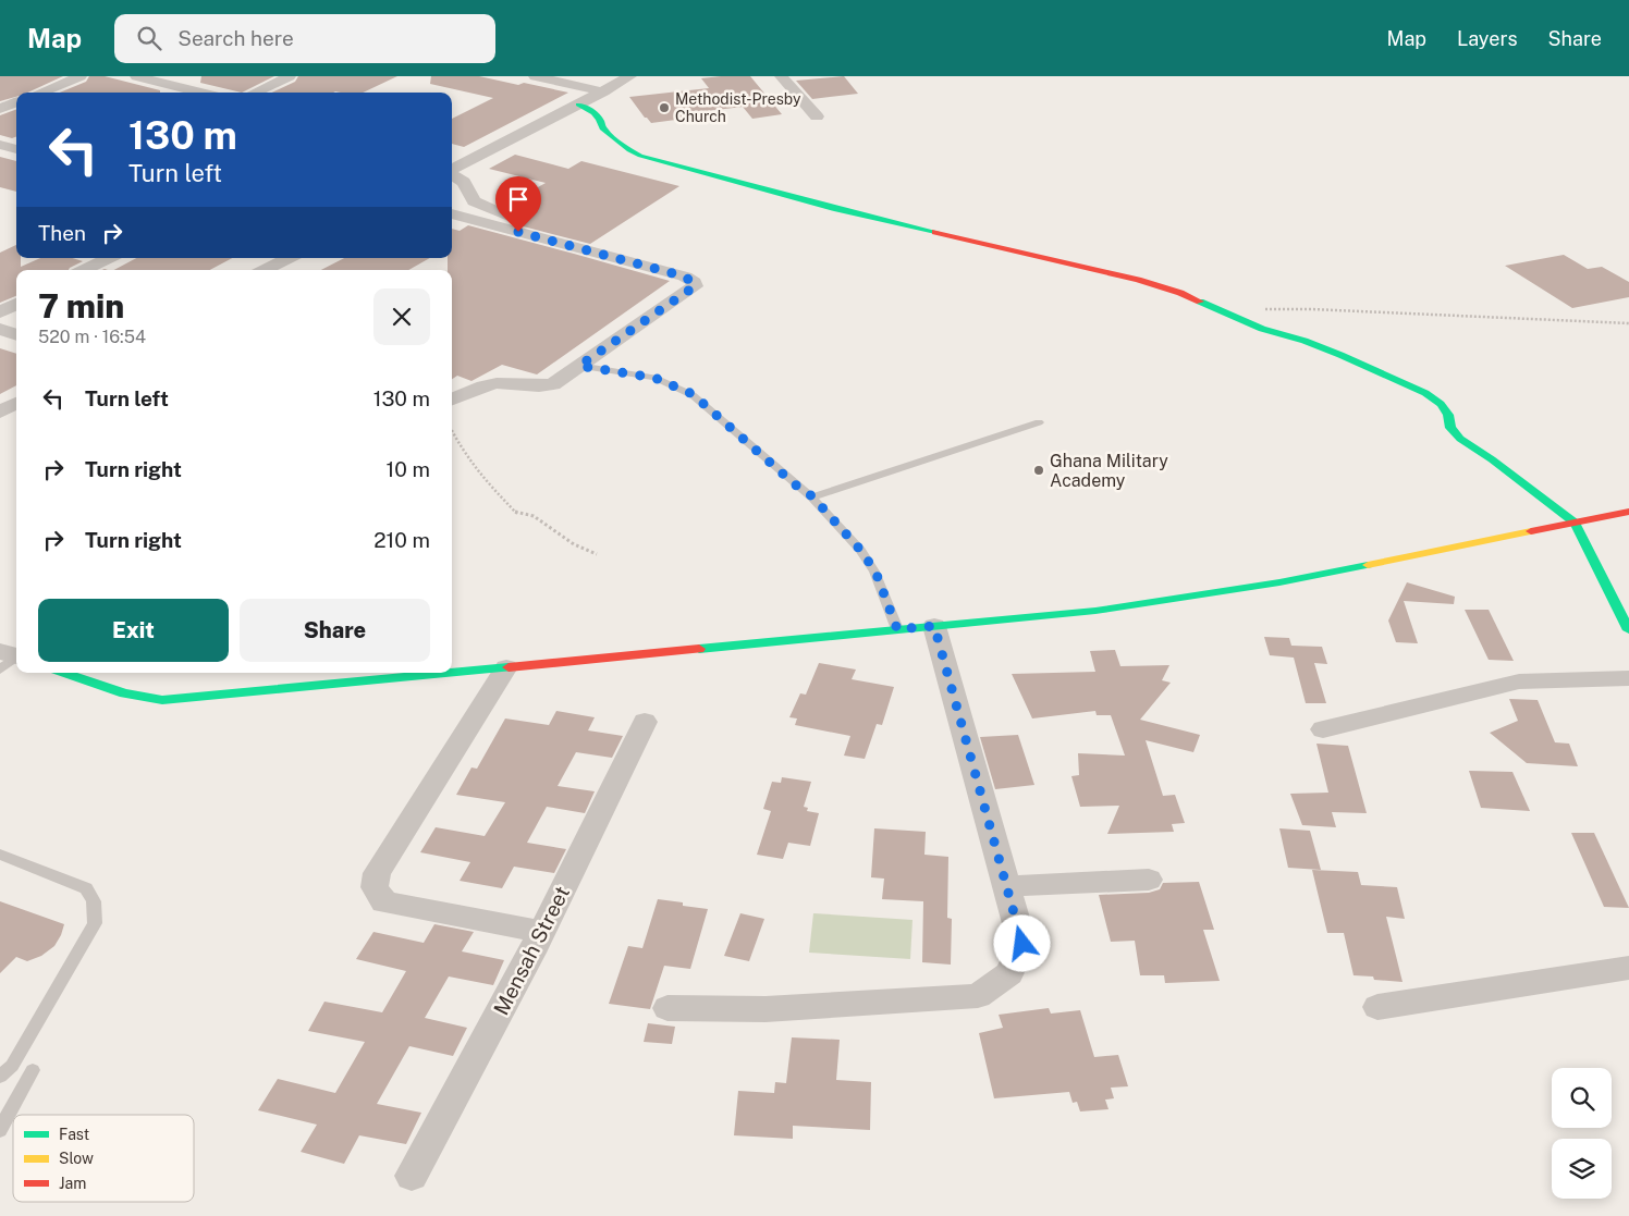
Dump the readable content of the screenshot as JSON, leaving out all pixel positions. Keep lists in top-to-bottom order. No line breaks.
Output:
{"streets":{"street":["Mensah Street"]},"places":["Methodist-Presby Church","Ghana Military Academy"],"legend":["Fast","Slow","Jam"],"page":{"header":"Map","search":"Search here","nav":["Map","Layers","Share"],"turn":["130 m","Turn left"],"then":"Then","heading":["7 min","520 m · 16:54"],"list":[{"name":"Turn left","value":"130 m"},{"name":"Turn right","value":"10 m"},{"name":"Turn right","value":"210 m"}],"buttons":["Exit","Share"]}}
